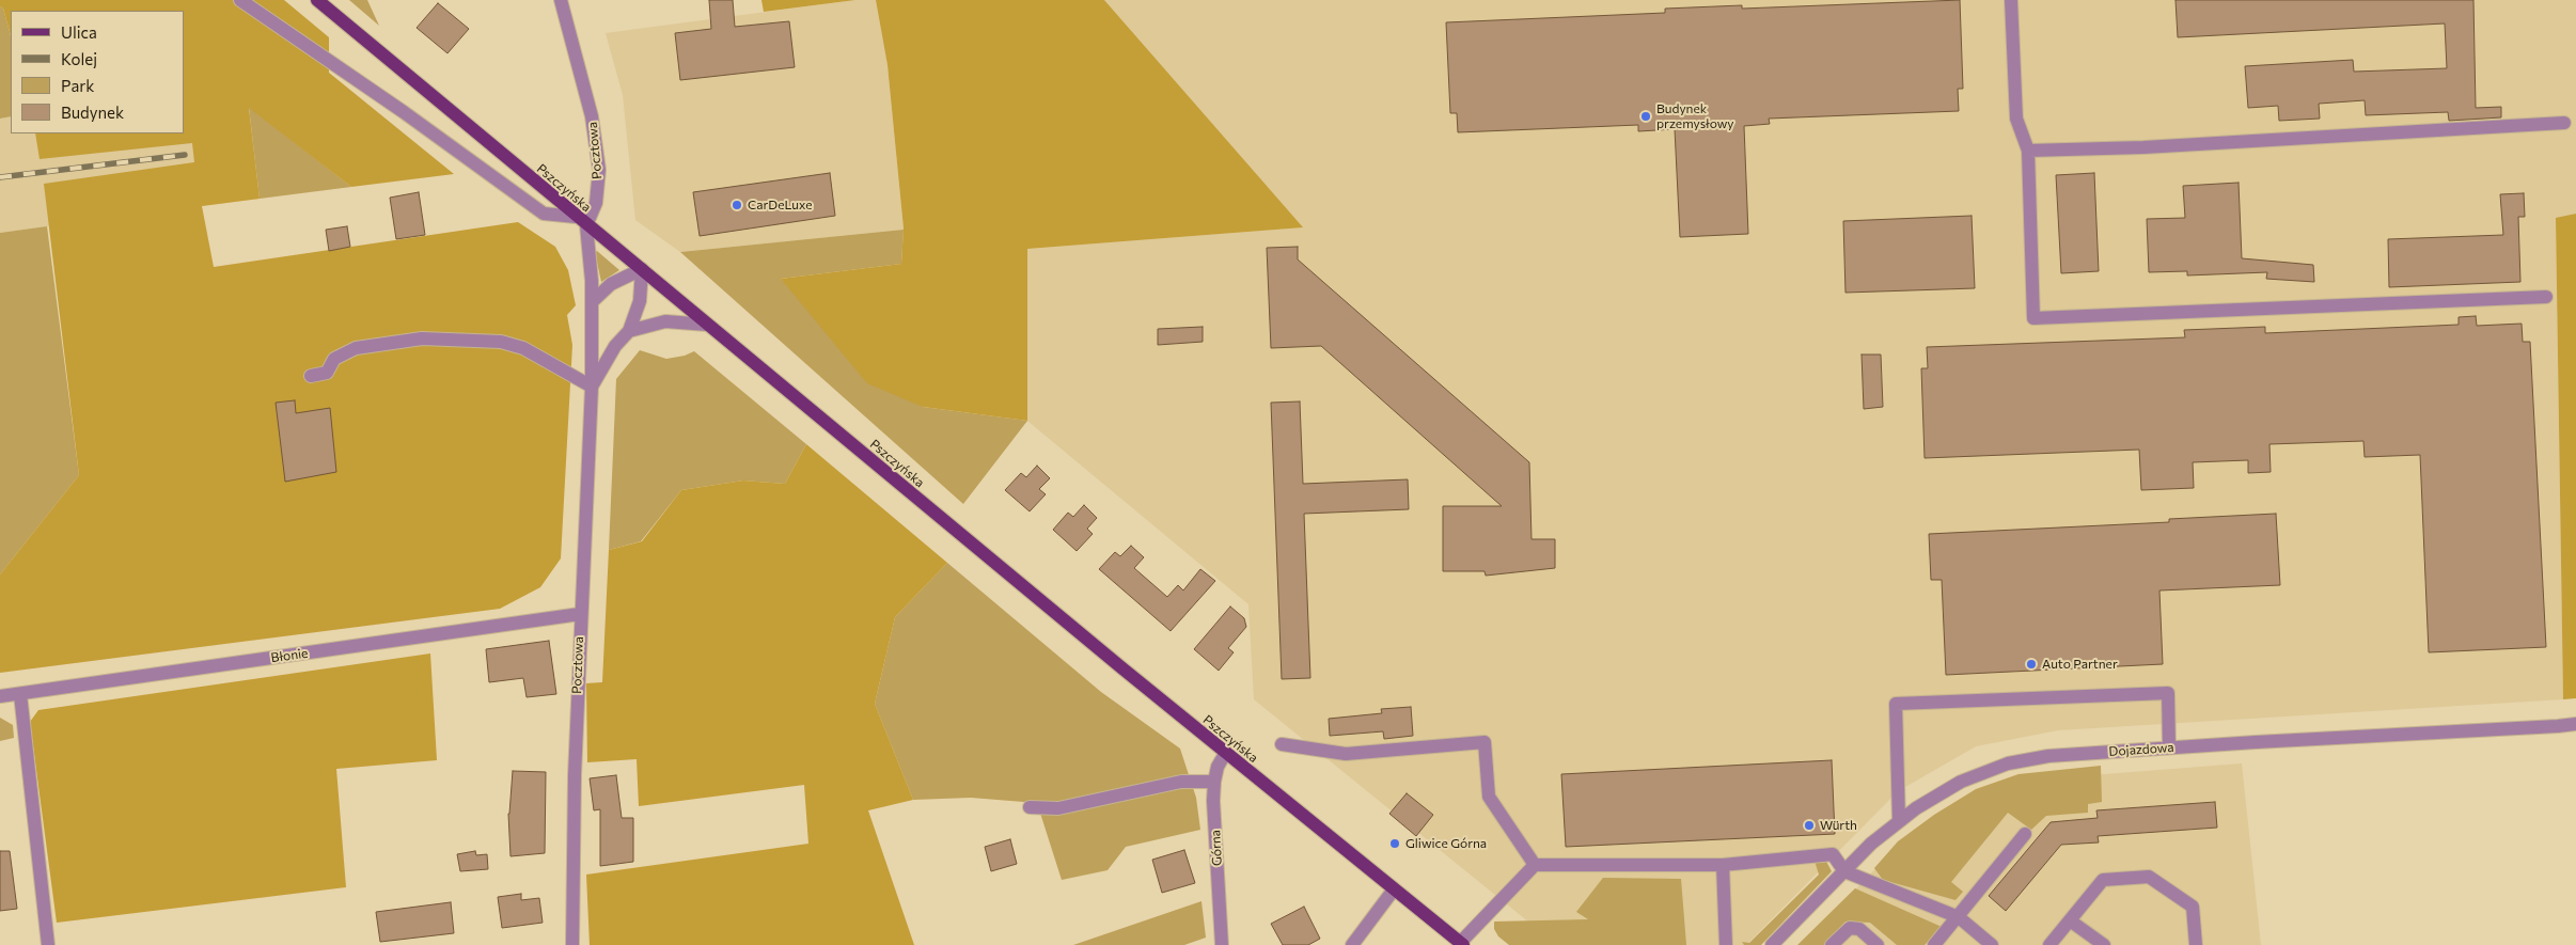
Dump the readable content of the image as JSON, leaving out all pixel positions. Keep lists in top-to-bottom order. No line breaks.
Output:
{"streets":{"main road":["Pszczyńska"],"street":["Pocztowa","Błonie","Dojazdowa","Górna"]},"crossings":[["Pocztowa","Pszczyńska"],["Pocztowa","Błonie"],["Pszczyńska","Górna"]],"places":["Budynek przemysłowy","CarDeLuxe","Auto Partner","Würth","Gliwice Górna"],"legend":["Ulica","Kolej","Park","Budynek"]}
